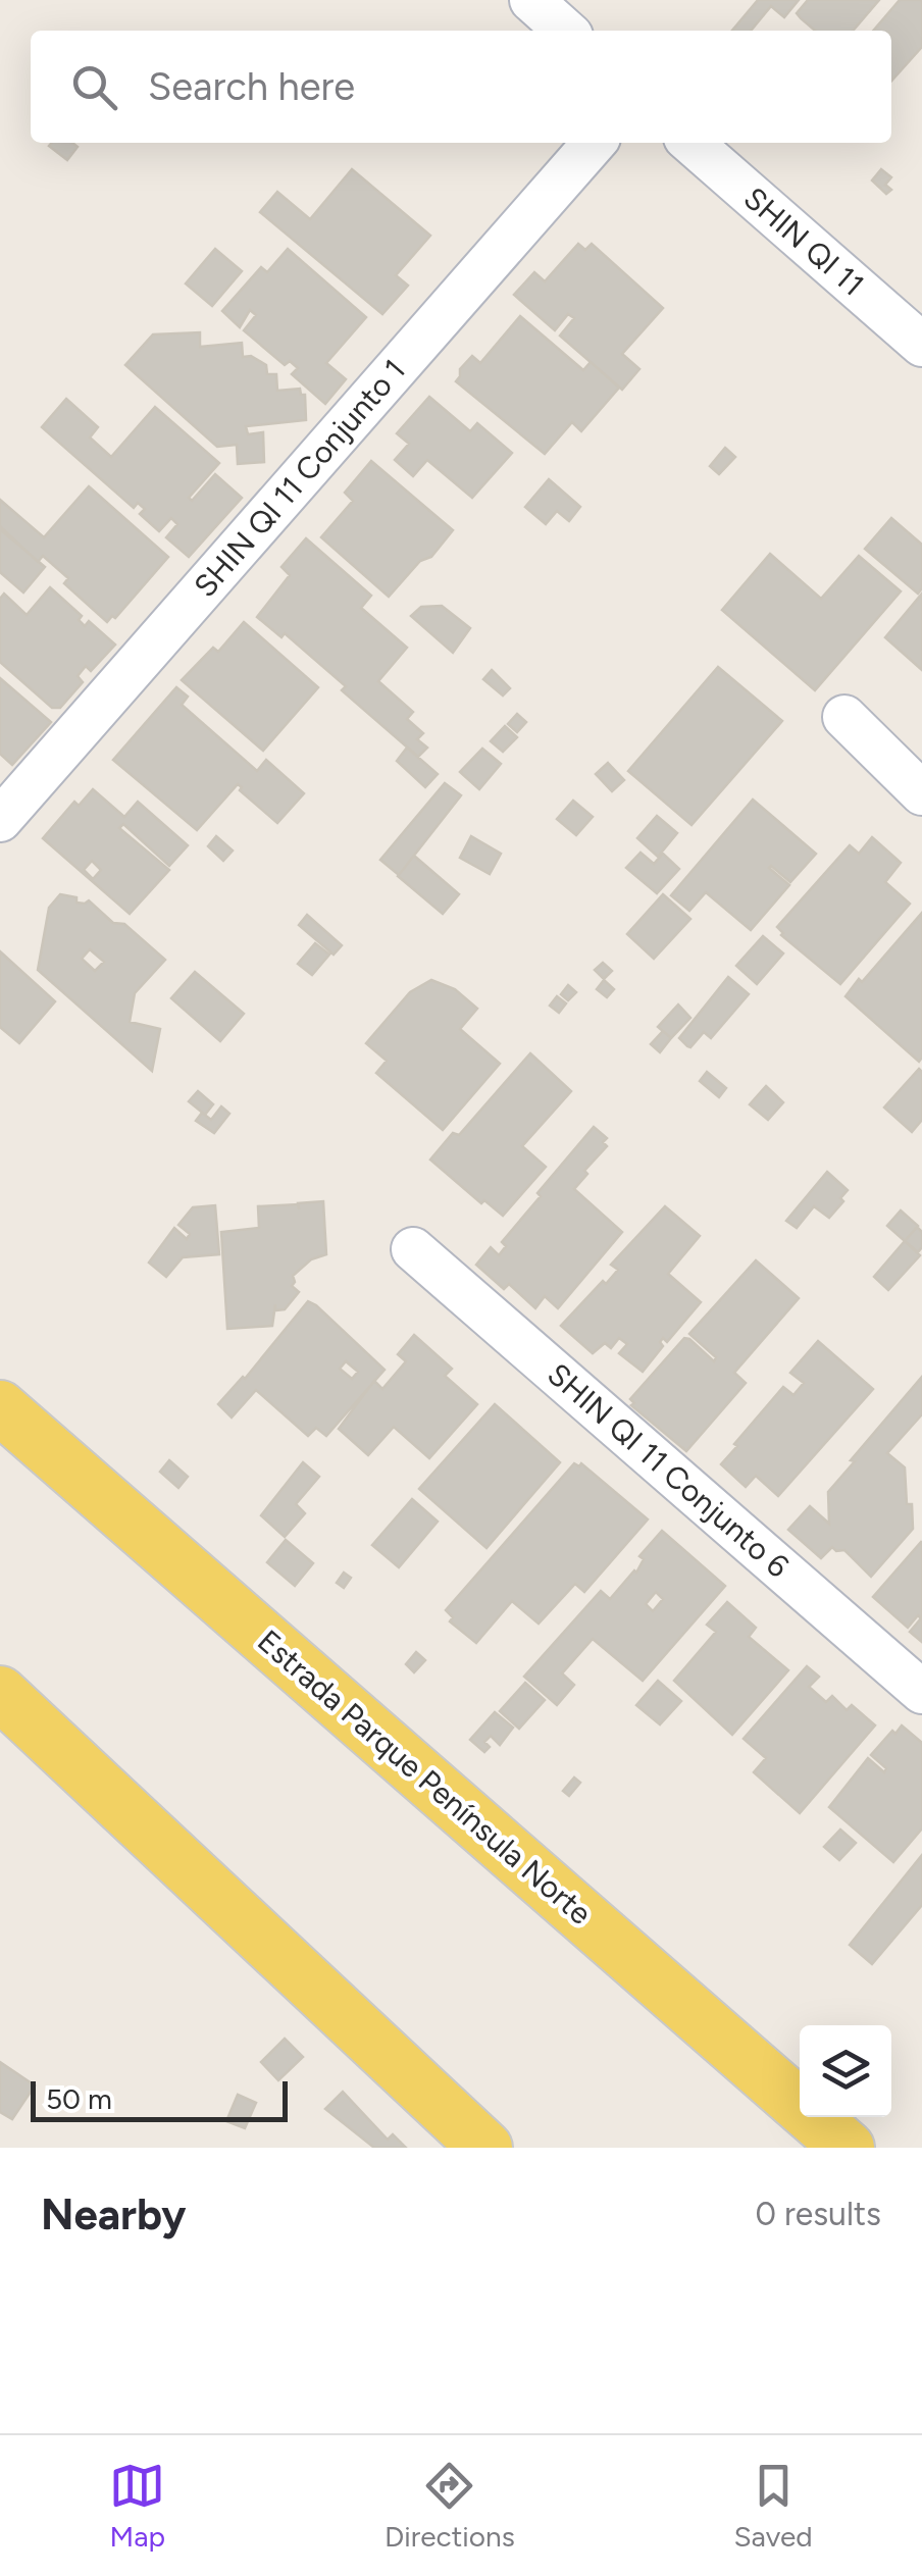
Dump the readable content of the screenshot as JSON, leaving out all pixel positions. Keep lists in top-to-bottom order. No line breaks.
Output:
{"streets":{"main road":["Estrada Parque Península Norte"],"street":["SHIN QI 11","SHIN QI 11 Conjunto 1","SHIN QI 11 Conjunto 6"]},"scale_bar":"50 m","page":{"search":"Search here","scale":"50 m","heading":["Nearby","0 results"],"nav":["Map","Directions","Saved"]}}
